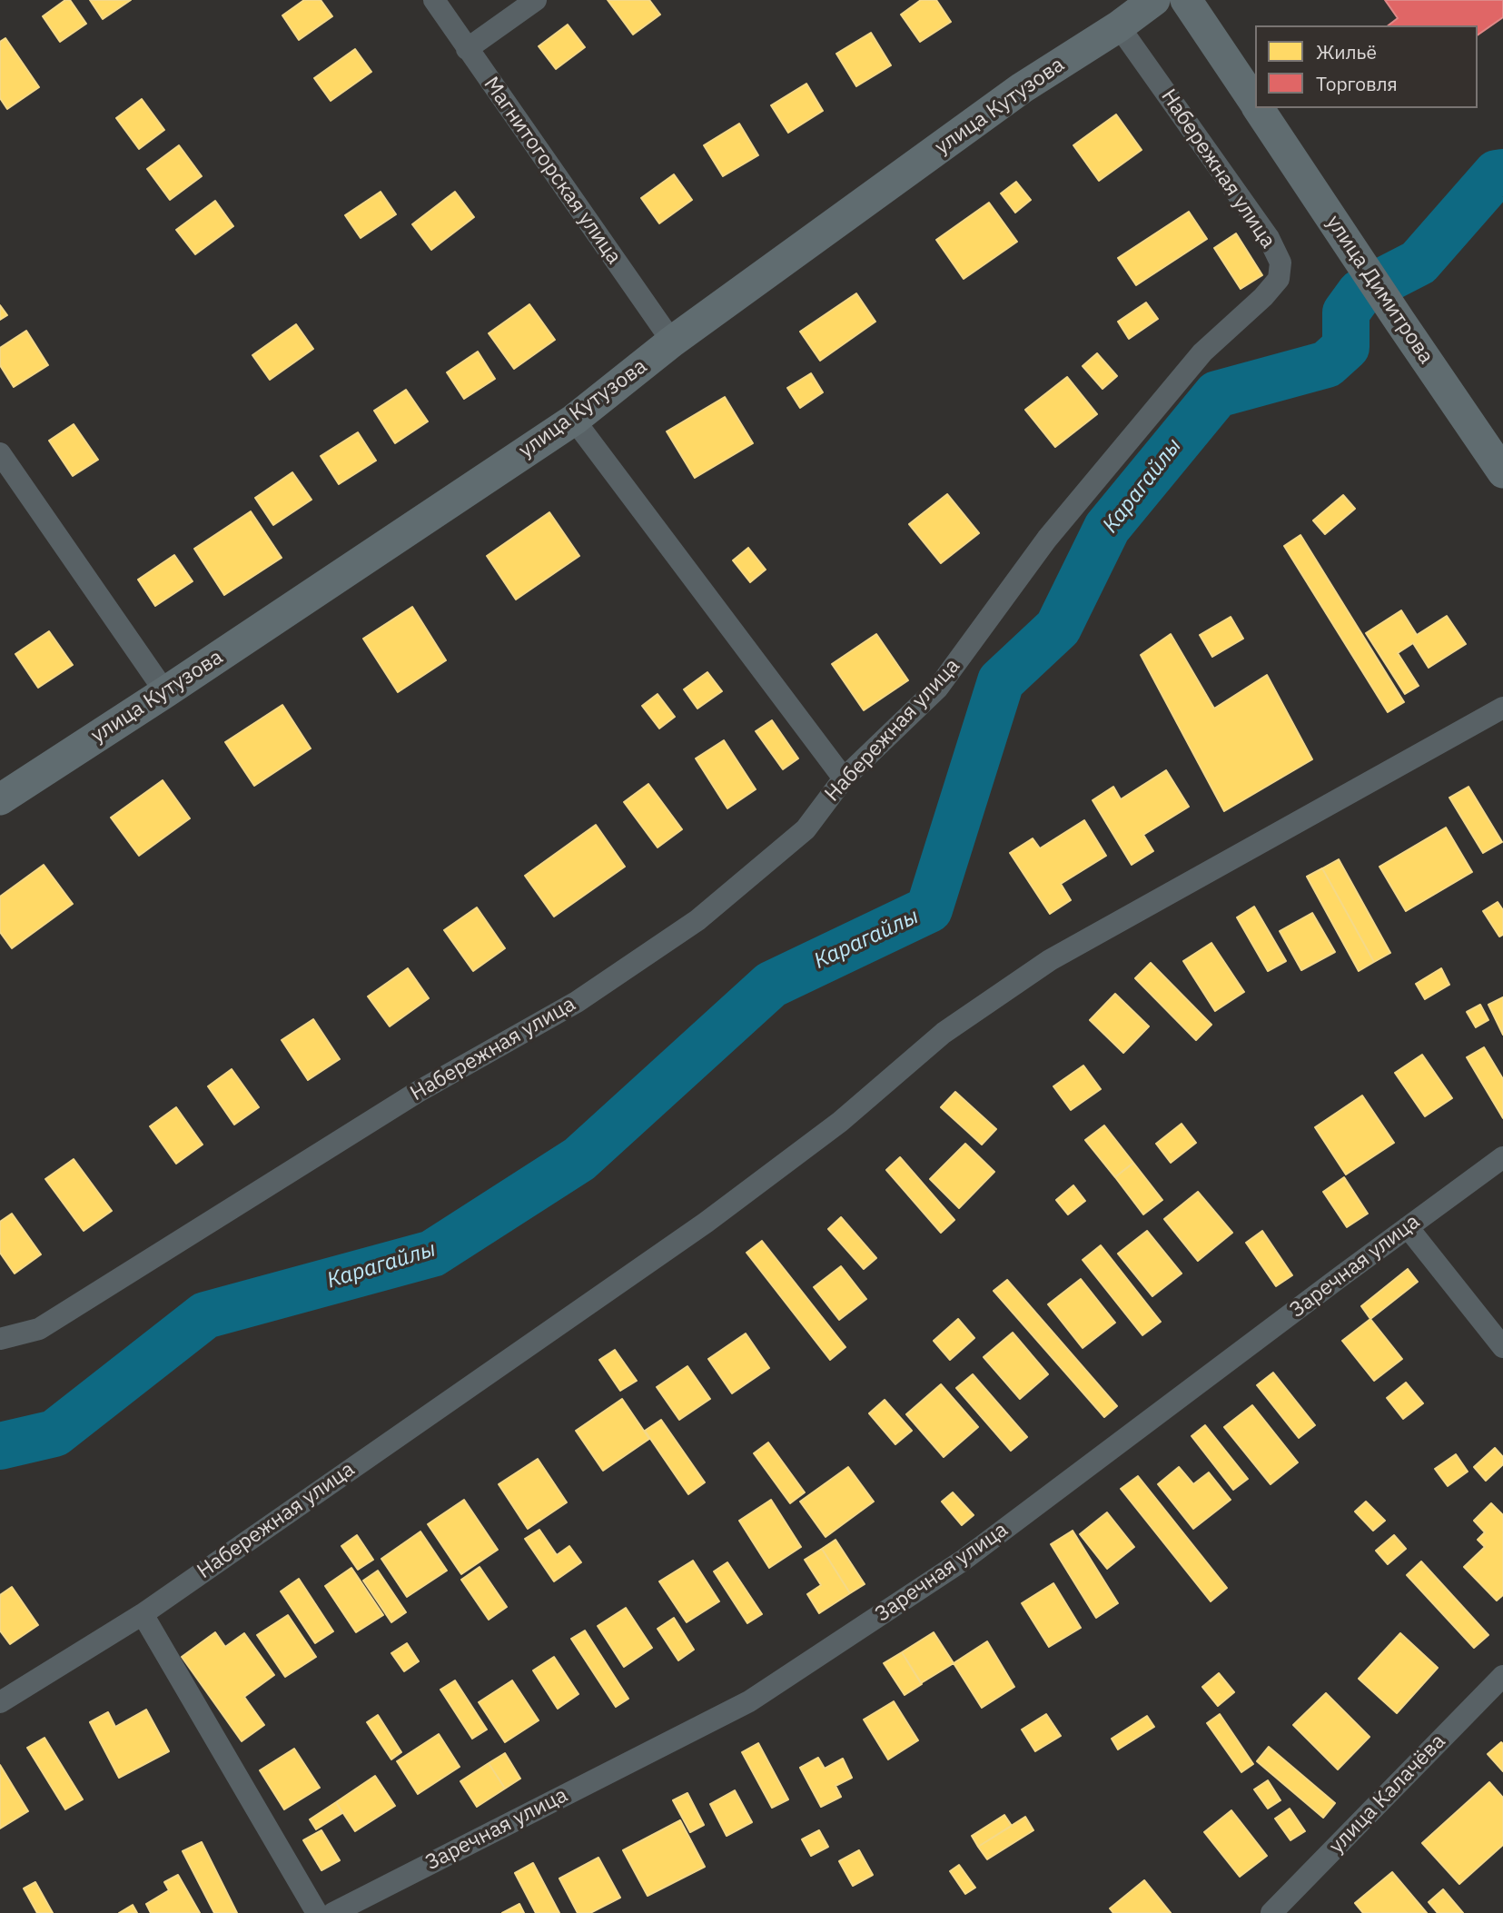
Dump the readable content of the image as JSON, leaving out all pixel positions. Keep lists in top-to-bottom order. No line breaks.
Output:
{"streets":{"main road":["улица Кутузова","улица Димитрова"],"street":["Набережная улица","Магнитогорская улица","Заречная улица","улица Калачёва"]},"crossings":[["улица Кутузова","Набережная улица"],["улица Кутузова","Магнитогорская улица"]],"water":["Карагайлы"],"legend":["Жильё","Торговля"]}
